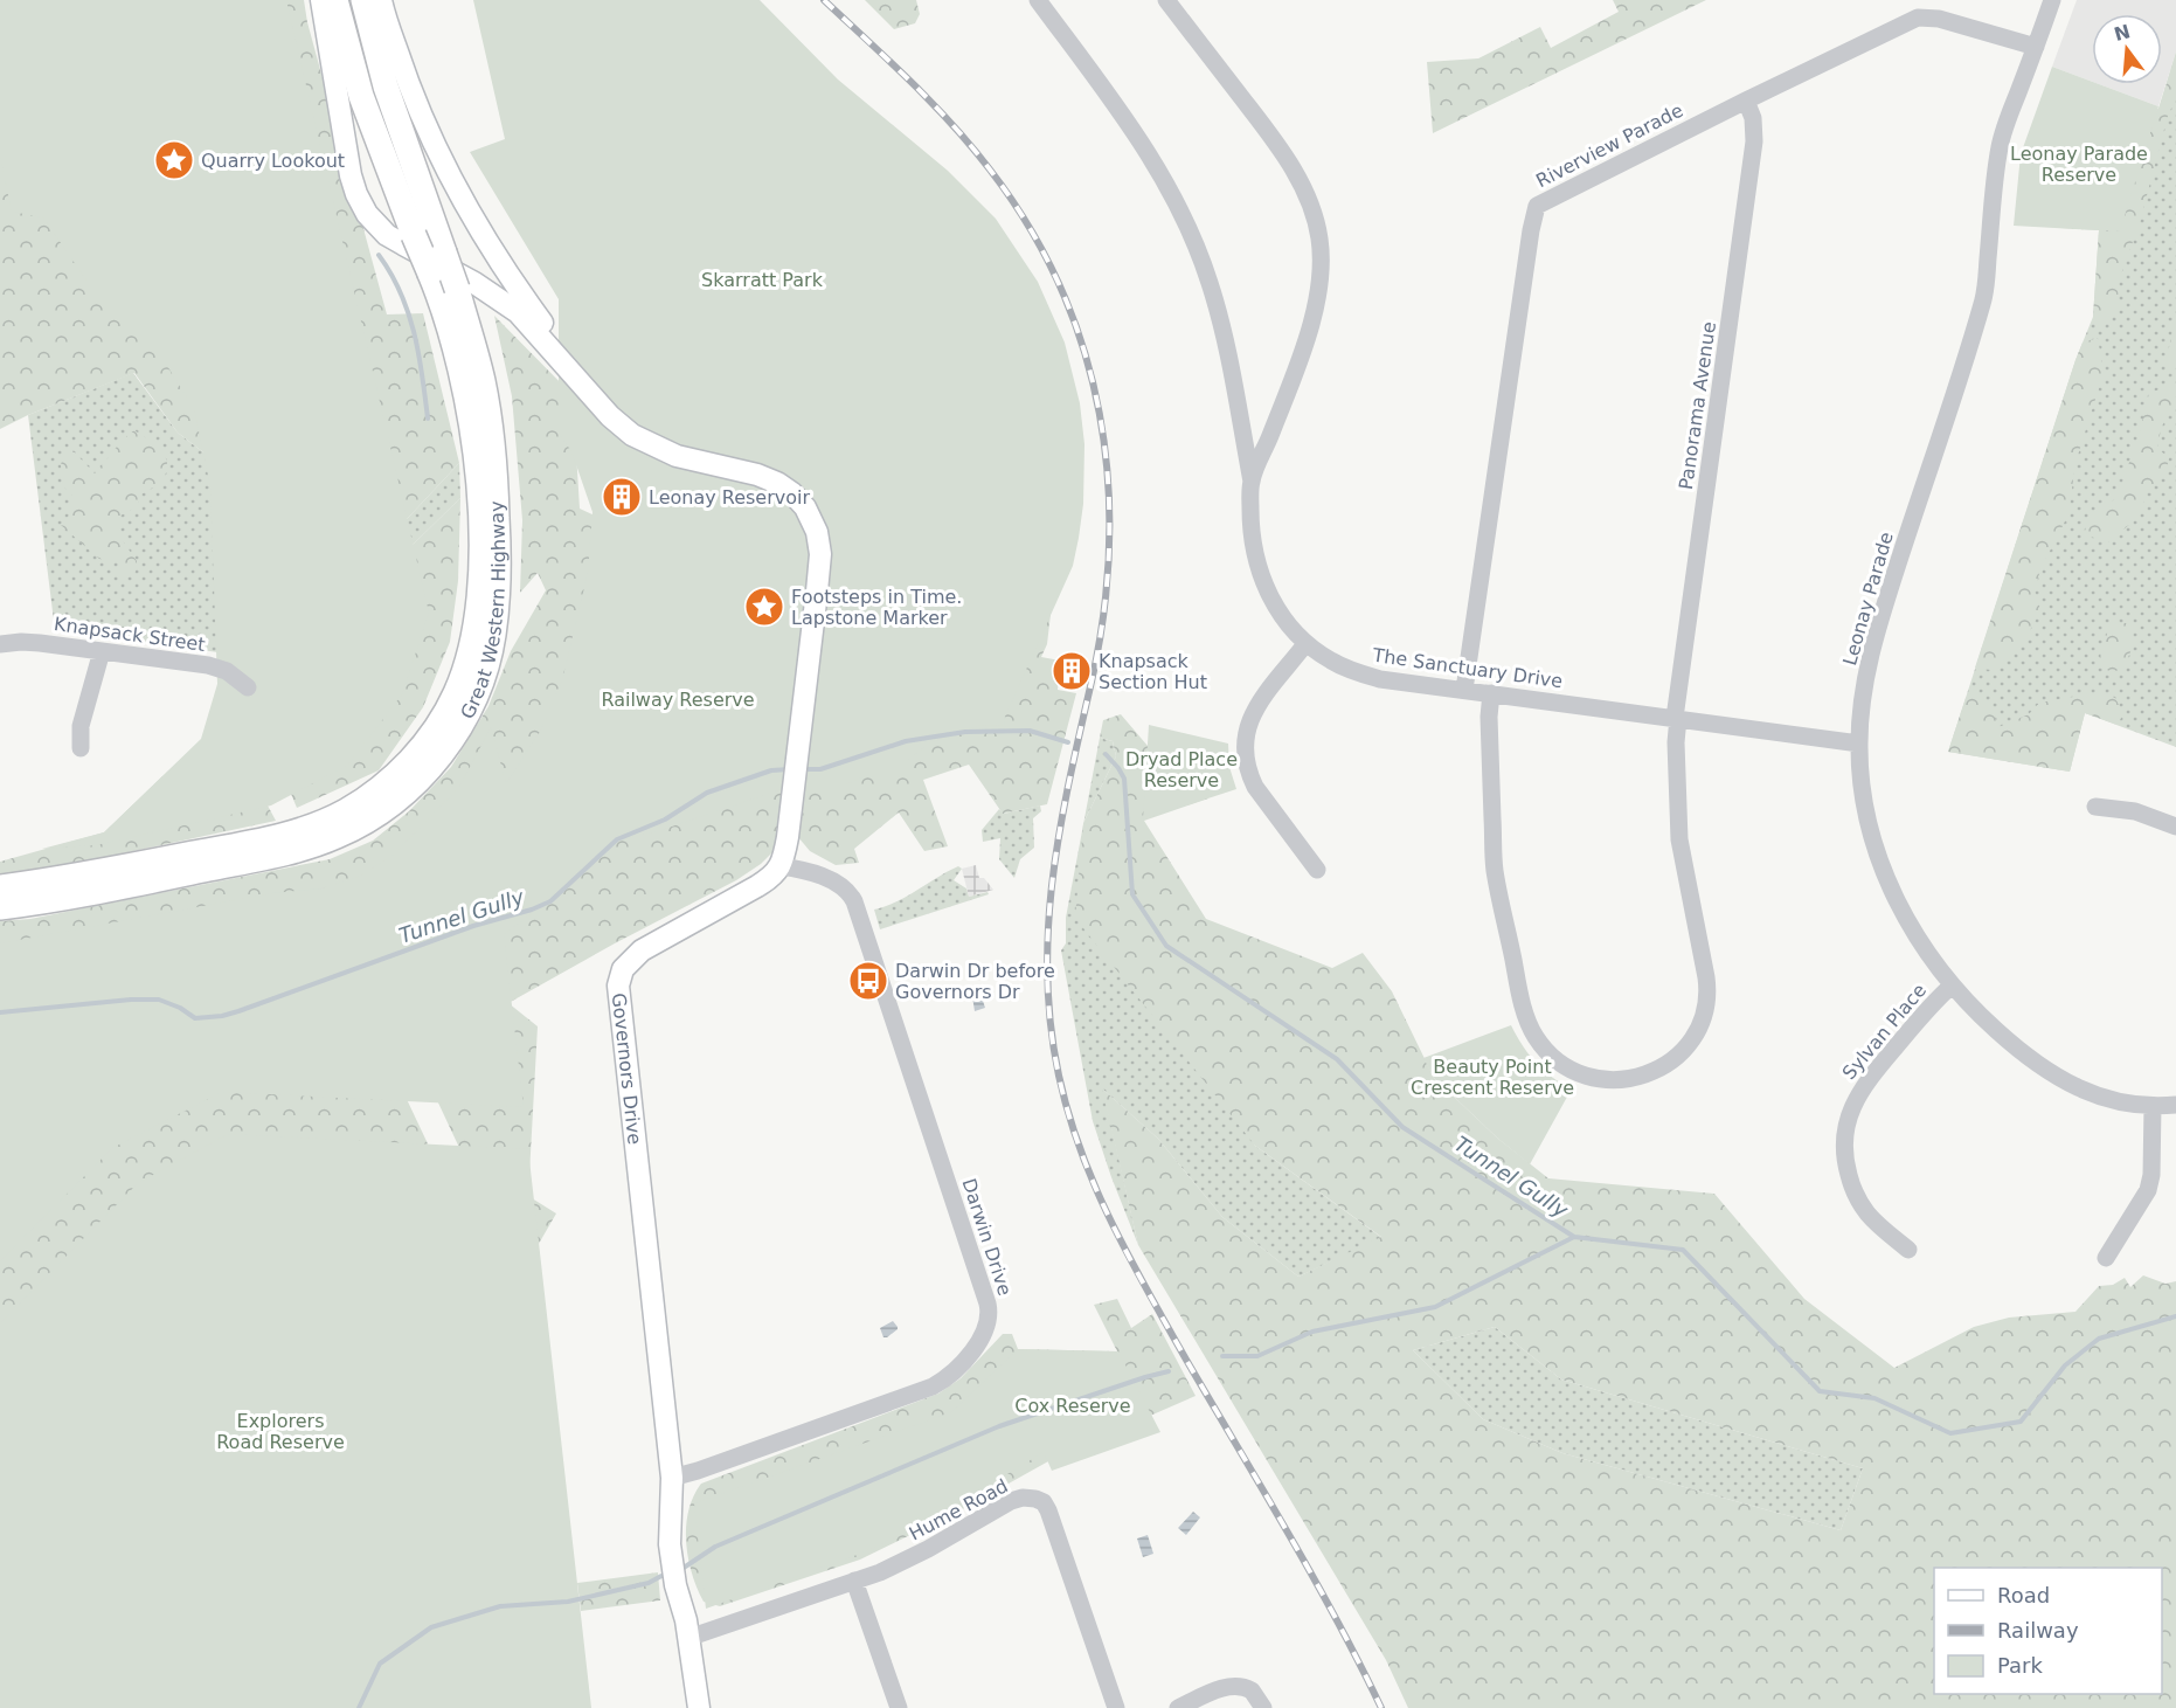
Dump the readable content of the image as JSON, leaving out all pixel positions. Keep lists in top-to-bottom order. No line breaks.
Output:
{"streets":{"highway":["Great Western Highway"],"main road":["Governors Drive"],"street":["Riverview Parade","Panorama Avenue","Leonay Parade","Knapsack Street","The Sanctuary Drive","Sylvan Place","Darwin Drive","Hume Road"]},"crossings":[["Riverview Parade","Panorama Avenue"],["Riverview Parade","Leonay Parade"],["Riverview Parade","The Sanctuary Drive"],["Panorama Avenue","The Sanctuary Drive"],["Leonay Parade","The Sanctuary Drive"],["Leonay Parade","Sylvan Place"],["Governors Drive","Darwin Drive"],["Governors Drive","Hume Road"]],"water":["Tunnel Gully"],"parks":["Leonay Parade Reserve","Skarratt Park","Railway Reserve","Dryad Place Reserve","Beauty Point Crescent Reserve","Cox Reserve","Explorers Road Reserve"],"places":{"place":["Quarry Lookout","Footsteps in Time. Lapstone Marker"],"building":["Leonay Reservoir","Knapsack Section Hut"],"bus stop":["Darwin Dr before Governors Dr"]},"legend":["Road","Railway","Park"],"north":"top"}
